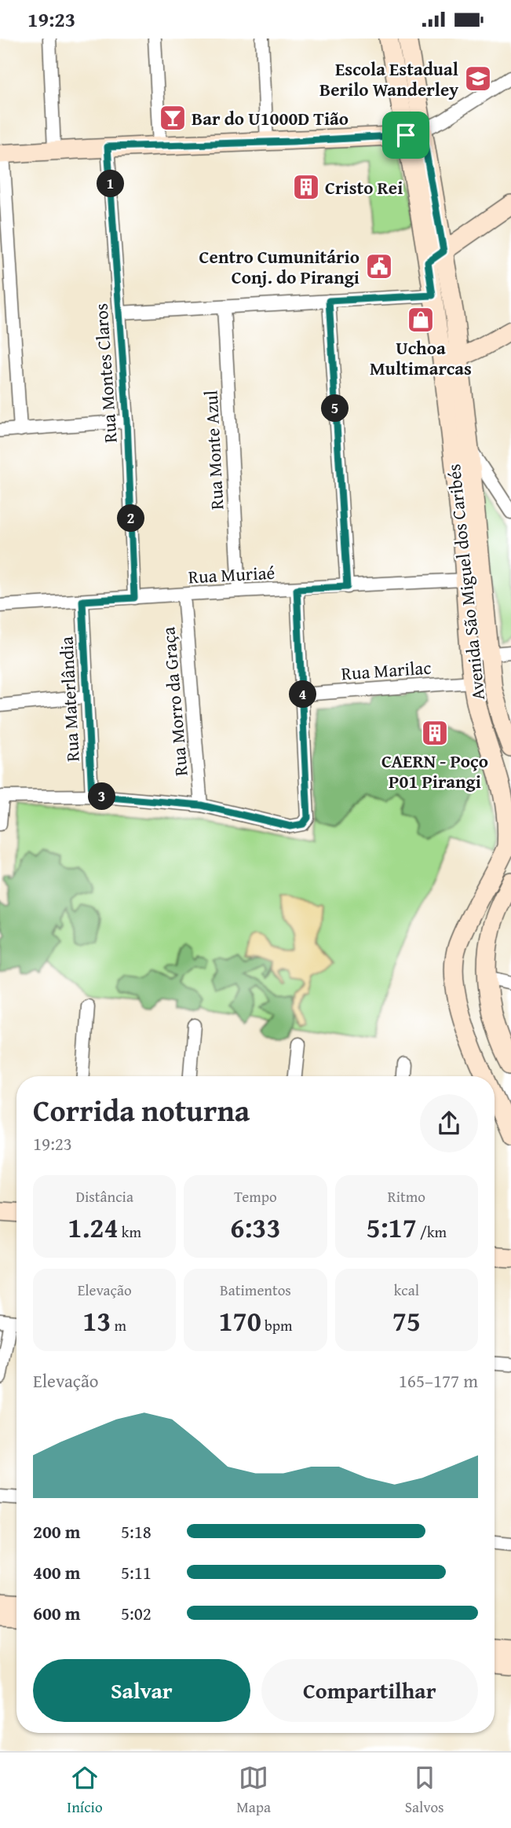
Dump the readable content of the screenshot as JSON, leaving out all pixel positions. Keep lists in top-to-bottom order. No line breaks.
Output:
{"streets":{"main road":["Avenida São Miguel dos Caribés"],"street":["Rua Montes Claros","Rua Monte Azul","Rua Muriaé","Rua Marilac","Rua Materlândia","Rua Morro da Graça"]},"crossings":[["Rua Montes Claros","Rua Muriaé"],["Rua Monte Azul","Rua Muriaé"],["Rua Muriaé","Avenida São Miguel dos Caribés"],["Rua Muriaé","Rua Materlândia"],["Rua Muriaé","Rua Morro da Graça"],["Avenida São Miguel dos Caribés","Rua Marilac"]],"places":{"school or university":["Escola Estadual Berilo Wanderley"],"bar":["Bar do U1000D Tião"],"building":["Cristo Rei","CAERN - Poço P01 Pirangi"],"public building":["Centro Cumunitário Conj. do Pirangi"],"shop":["Uchoa Multimarcas"]},"page":{"status":"19:23","pins":["1","5","2","4","3"],"heading":["Corrida noturna","19:23"],"stats":[["Distância","1.24 km"],["Tempo","6:33"],["Ritmo","5:17 /km"],["Elevação","13 m"],["Batimentos","170 bpm"],["kcal","75"]],"chart":["Elevação","165–177 m"],"list":[{"name":"200 m","note":"5:18"},{"name":"400 m","note":"5:11"},{"name":"600 m","note":"5:02"}],"buttons":["Salvar","Compartilhar"],"tabs":["Início","Mapa","Salvos"]}}
